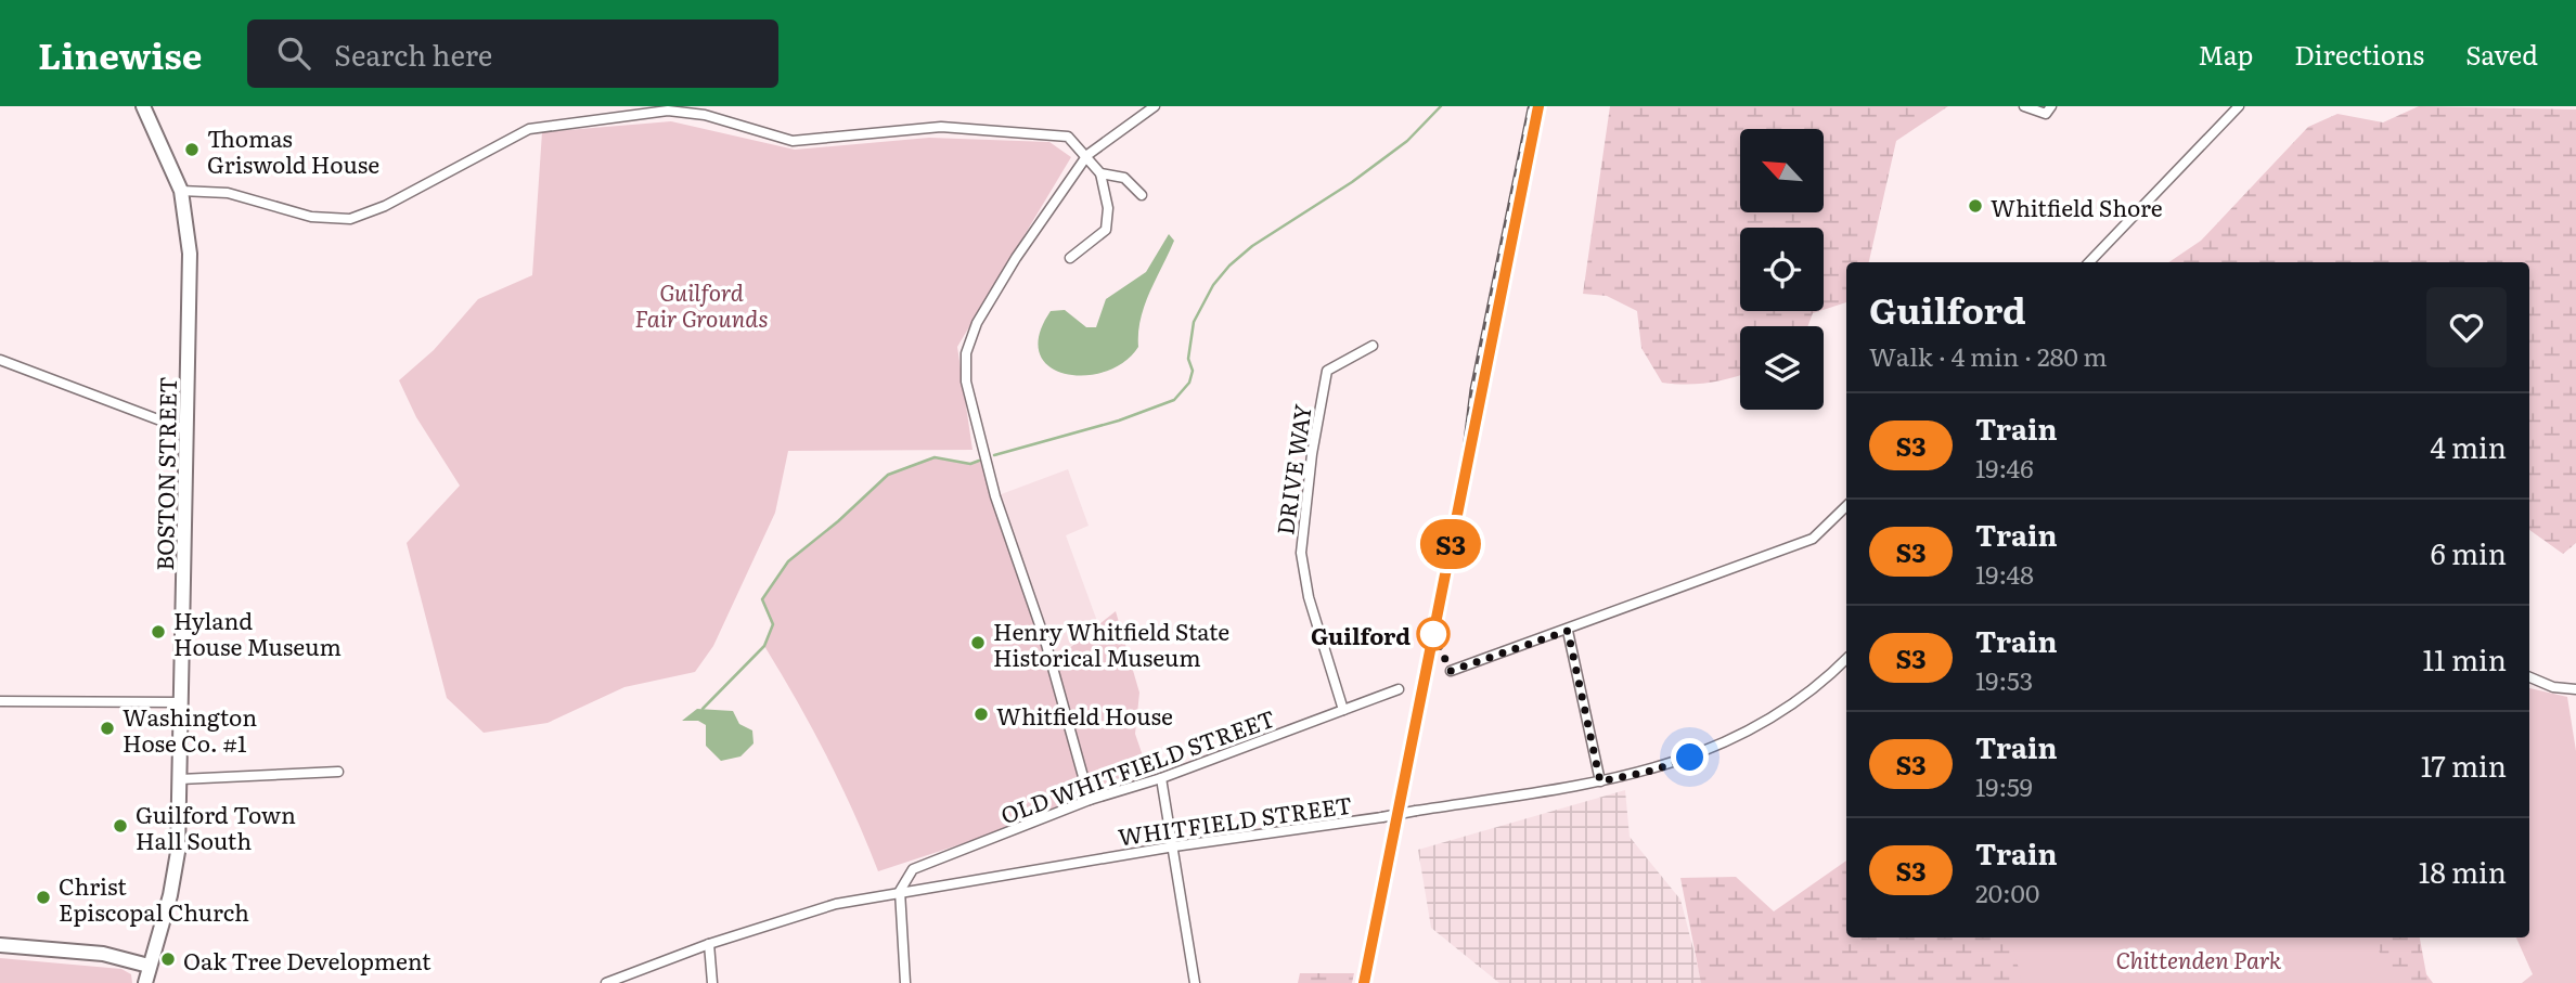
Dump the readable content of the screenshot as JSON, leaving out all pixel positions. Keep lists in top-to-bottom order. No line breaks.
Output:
{"streets":{"main road":["BOSTON STREET"],"street":["DRIVE WAY","OLD WHITFIELD STREET","WHITFIELD STREET"]},"crossings":[["DRIVE WAY","OLD WHITFIELD STREET"],["OLD WHITFIELD STREET","WHITFIELD STREET"]],"parks":["Guilford Fair Grounds","Chittenden Park"],"places":["Thomas Griswold House","Whitfield Shore","Hyland House Museum","Guilford","Henry Whitfield State Historical Museum","Whitfield House","Washington Hose Co. #1","Guilford Town Hall South","Christ Episcopal Church","Oak Tree Development"],"north":"top left","page":{"header":"Linewise","search":"Search here","nav":["Map","Directions","Saved"],"on_map":"S3","heading":["Guilford","Walk · 4 min · 280 m"],"list":[{"mark":"S3","name":"Train","note":"19:46","value":"4 min"},{"mark":"S3","name":"Train","note":"19:48","value":"6 min"},{"mark":"S3","name":"Train","note":"19:53","value":"11 min"},{"mark":"S3","name":"Train","note":"19:59","value":"17 min"},{"mark":"S3","name":"Train","note":"20:00","value":"18 min"}]}}
